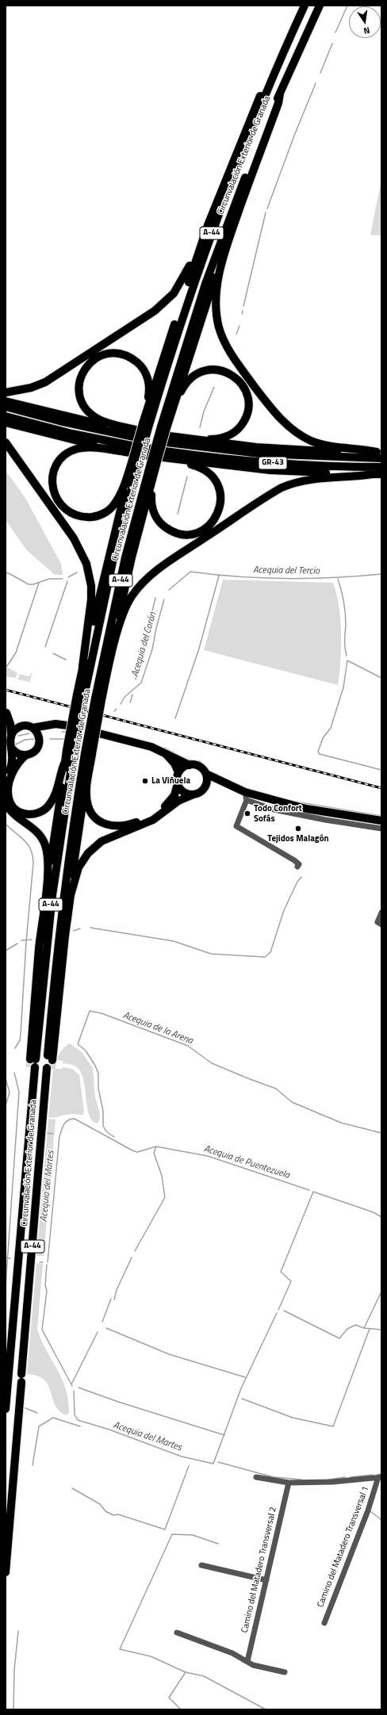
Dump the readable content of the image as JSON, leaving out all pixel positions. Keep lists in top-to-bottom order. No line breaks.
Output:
{"streets":{"highway":["Circunvalación Exterior de Granada","A-44","GR-43"],"street":["Camino del Matadero Transversal 1","Camino del Matadero Transversal 2"]},"water":["Acequia del Tercio","Acequia del Corón","Acequia de la Arena","Acequia de Puentezuela","Acequia del Martes"],"places":["La Viñuela","Todo Confort Sofás","Tejidos Malagón"],"north":"bottom"}
